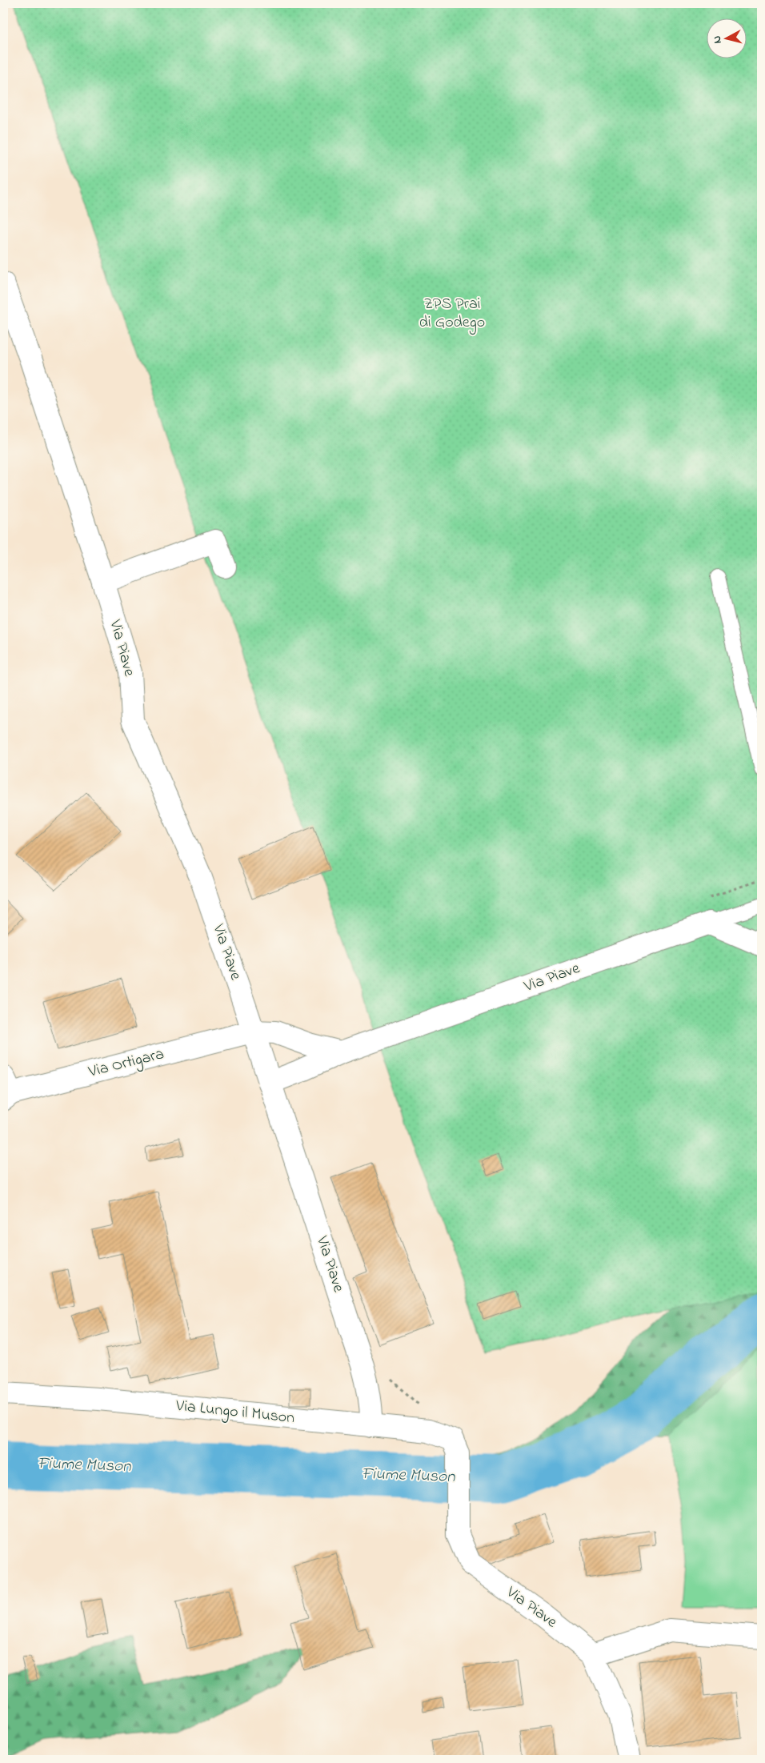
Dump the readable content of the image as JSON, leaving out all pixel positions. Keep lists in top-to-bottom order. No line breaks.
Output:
{"streets":{"street":["Via Piave","Via Ortigara","Via Lungo il Muson"]},"crossings":[["Via Piave","Via Ortigara"],["Via Piave","Via Lungo il Muson"]],"water":["Fiume Muson"],"parks":["ZPS Prai di Godego"],"north":"left"}
